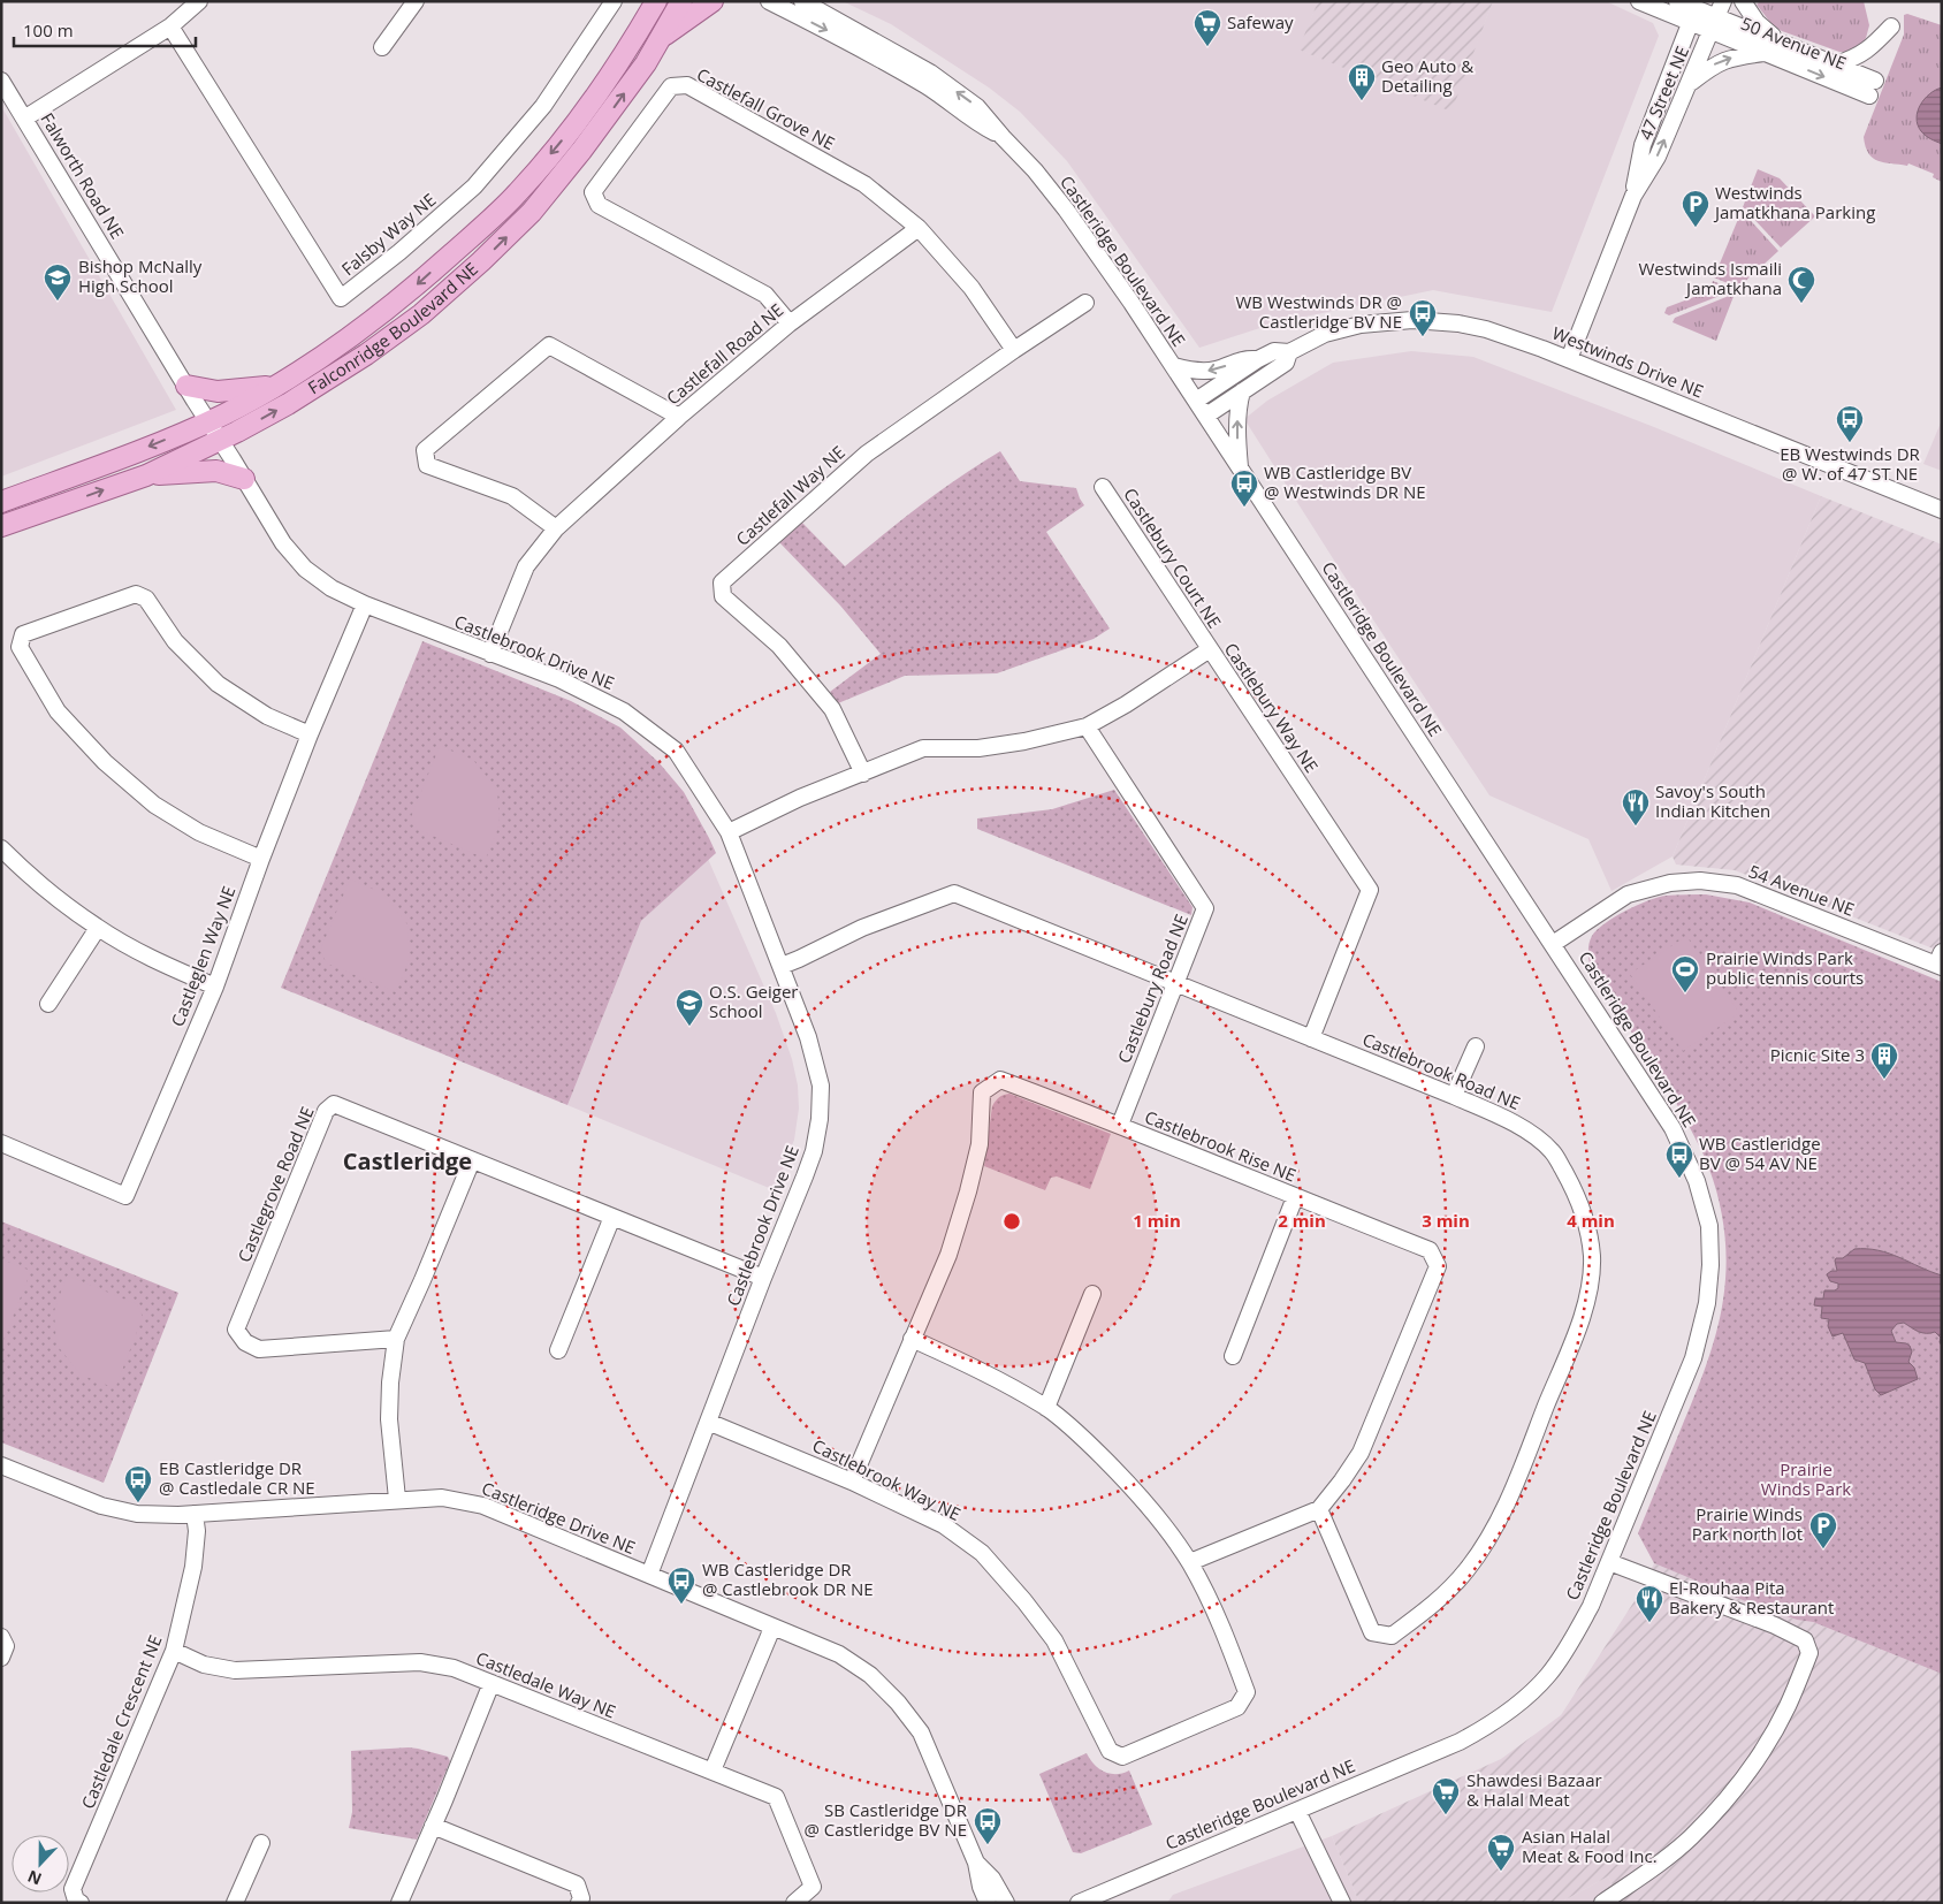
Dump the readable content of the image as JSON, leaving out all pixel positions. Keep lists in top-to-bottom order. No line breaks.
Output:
{"streets":{"main road":["Falconridge Boulevard NE"],"street":["50 Avenue NE","47 Street NE","Castlefall Grove NE","Falworth Road NE","Falsby Way NE","Castleridge Boulevard NE","Castlefall Road NE","Westwinds Drive NE","Castlefall Way NE","Castlebury Court NE","Castlebrook Drive NE","Castlebury Way NE","54 Avenue NE","Castleglen Way NE","Castlebury Road NE","Castlebrook Road NE","Castlebrook Rise NE","Castlegrove Road NE","Castlebrook Way NE","Castleridge Drive NE","Castledale Way NE","Castledale Crescent NE"]},"crossings":[["50 Avenue NE","47 Street NE"],["47 Street NE","Westwinds Drive NE"],["Castlefall Grove NE","Castlefall Road NE"],["Falworth Road NE","Falconridge Boulevard NE"],["Falworth Road NE","Castlebrook Drive NE"],["Castleridge Boulevard NE","Westwinds Drive NE"],["Castleridge Boulevard NE","54 Avenue NE"],["Falconridge Boulevard NE","Castlebrook Drive NE"],["Castlefall Road NE","Castlebrook Drive NE"],["Castlefall Way NE","Castlebury Way NE"],["Castlebury Court NE","Castlebury Way NE"],["Castlebrook Drive NE","Castlebury Way NE"],["Castlebrook Drive NE","Castleglen Way NE"],["Castlebrook Drive NE","Castlebrook Road NE"],["Castlebrook Drive NE","Castlegrove Road NE"],["Castlebrook Drive NE","Castlebrook Way NE"],["Castlebrook Drive NE","Castleridge Drive NE"],["Castlebury Way NE","Castlebury Road NE"],["Castlebury Way NE","Castlebrook Road NE"],["Castlebury Road NE","Castlebrook Road NE"],["Castlebury Road NE","Castlebrook Rise NE"],["Castlebrook Road NE","Castlebrook Rise NE"],["Castlebrook Rise NE","Castlebrook Way NE"],["Castleridge Drive NE","Castledale Crescent NE"],["Castledale Way NE","Castledale Crescent NE"]],"districts":["Castleridge"],"parks":["Prairie Winds Park"],"places":{"supermarket":["Safeway","Shawdesi Bazaar & Halal Meat","Asian Halal Meat & Food Inc."],"building":["Geo Auto & Detailing","Picnic Site 3"],"parking":["Westwinds Jamatkhana Parking","Prairie Winds Park north lot"],"school or university":["Bishop McNally High School","O.S. Geiger School"],"mosque":["Westwinds Ismaili Jamatkhana"],"bus stop":["WB Westwinds DR @ Castleridge BV NE","EB Westwinds DR @ W. of 47 ST NE","WB Castleridge BV @ Westwinds DR NE","WB Castleridge BV @ 54 AV NE","EB Castleridge DR @ Castledale CR NE","WB Castleridge DR @ Castlebrook DR NE","SB Castleridge DR @ Castleridge BV NE"],"restaurant":["Savoy's South Indian Kitchen","El-Rouhaa Pita Bakery & Restaurant"],"sports":["Prairie Winds Park public tennis courts"]},"scale_bar":"100 m","north":"bottom","rings":["1 min","2 min","3 min","4 min"]}
